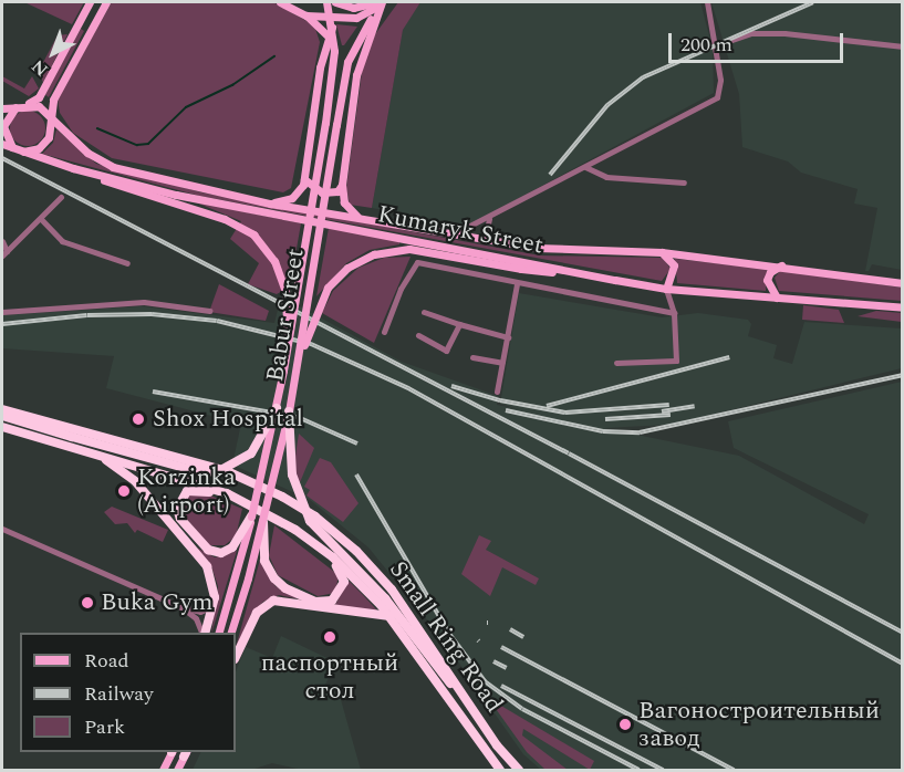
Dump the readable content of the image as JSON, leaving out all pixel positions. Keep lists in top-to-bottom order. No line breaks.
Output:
{"streets":{"highway":["Small Ring Road"],"main road":["Kumaryk Street","Babur Street"]},"places":["Shox Hospital","Korzinka (Airport)","Buka Gym","паспортный стол","Вагоностроительный завод"],"legend":["Road","Railway","Park"],"scale_bar":"200 m","north":"bottom left"}
